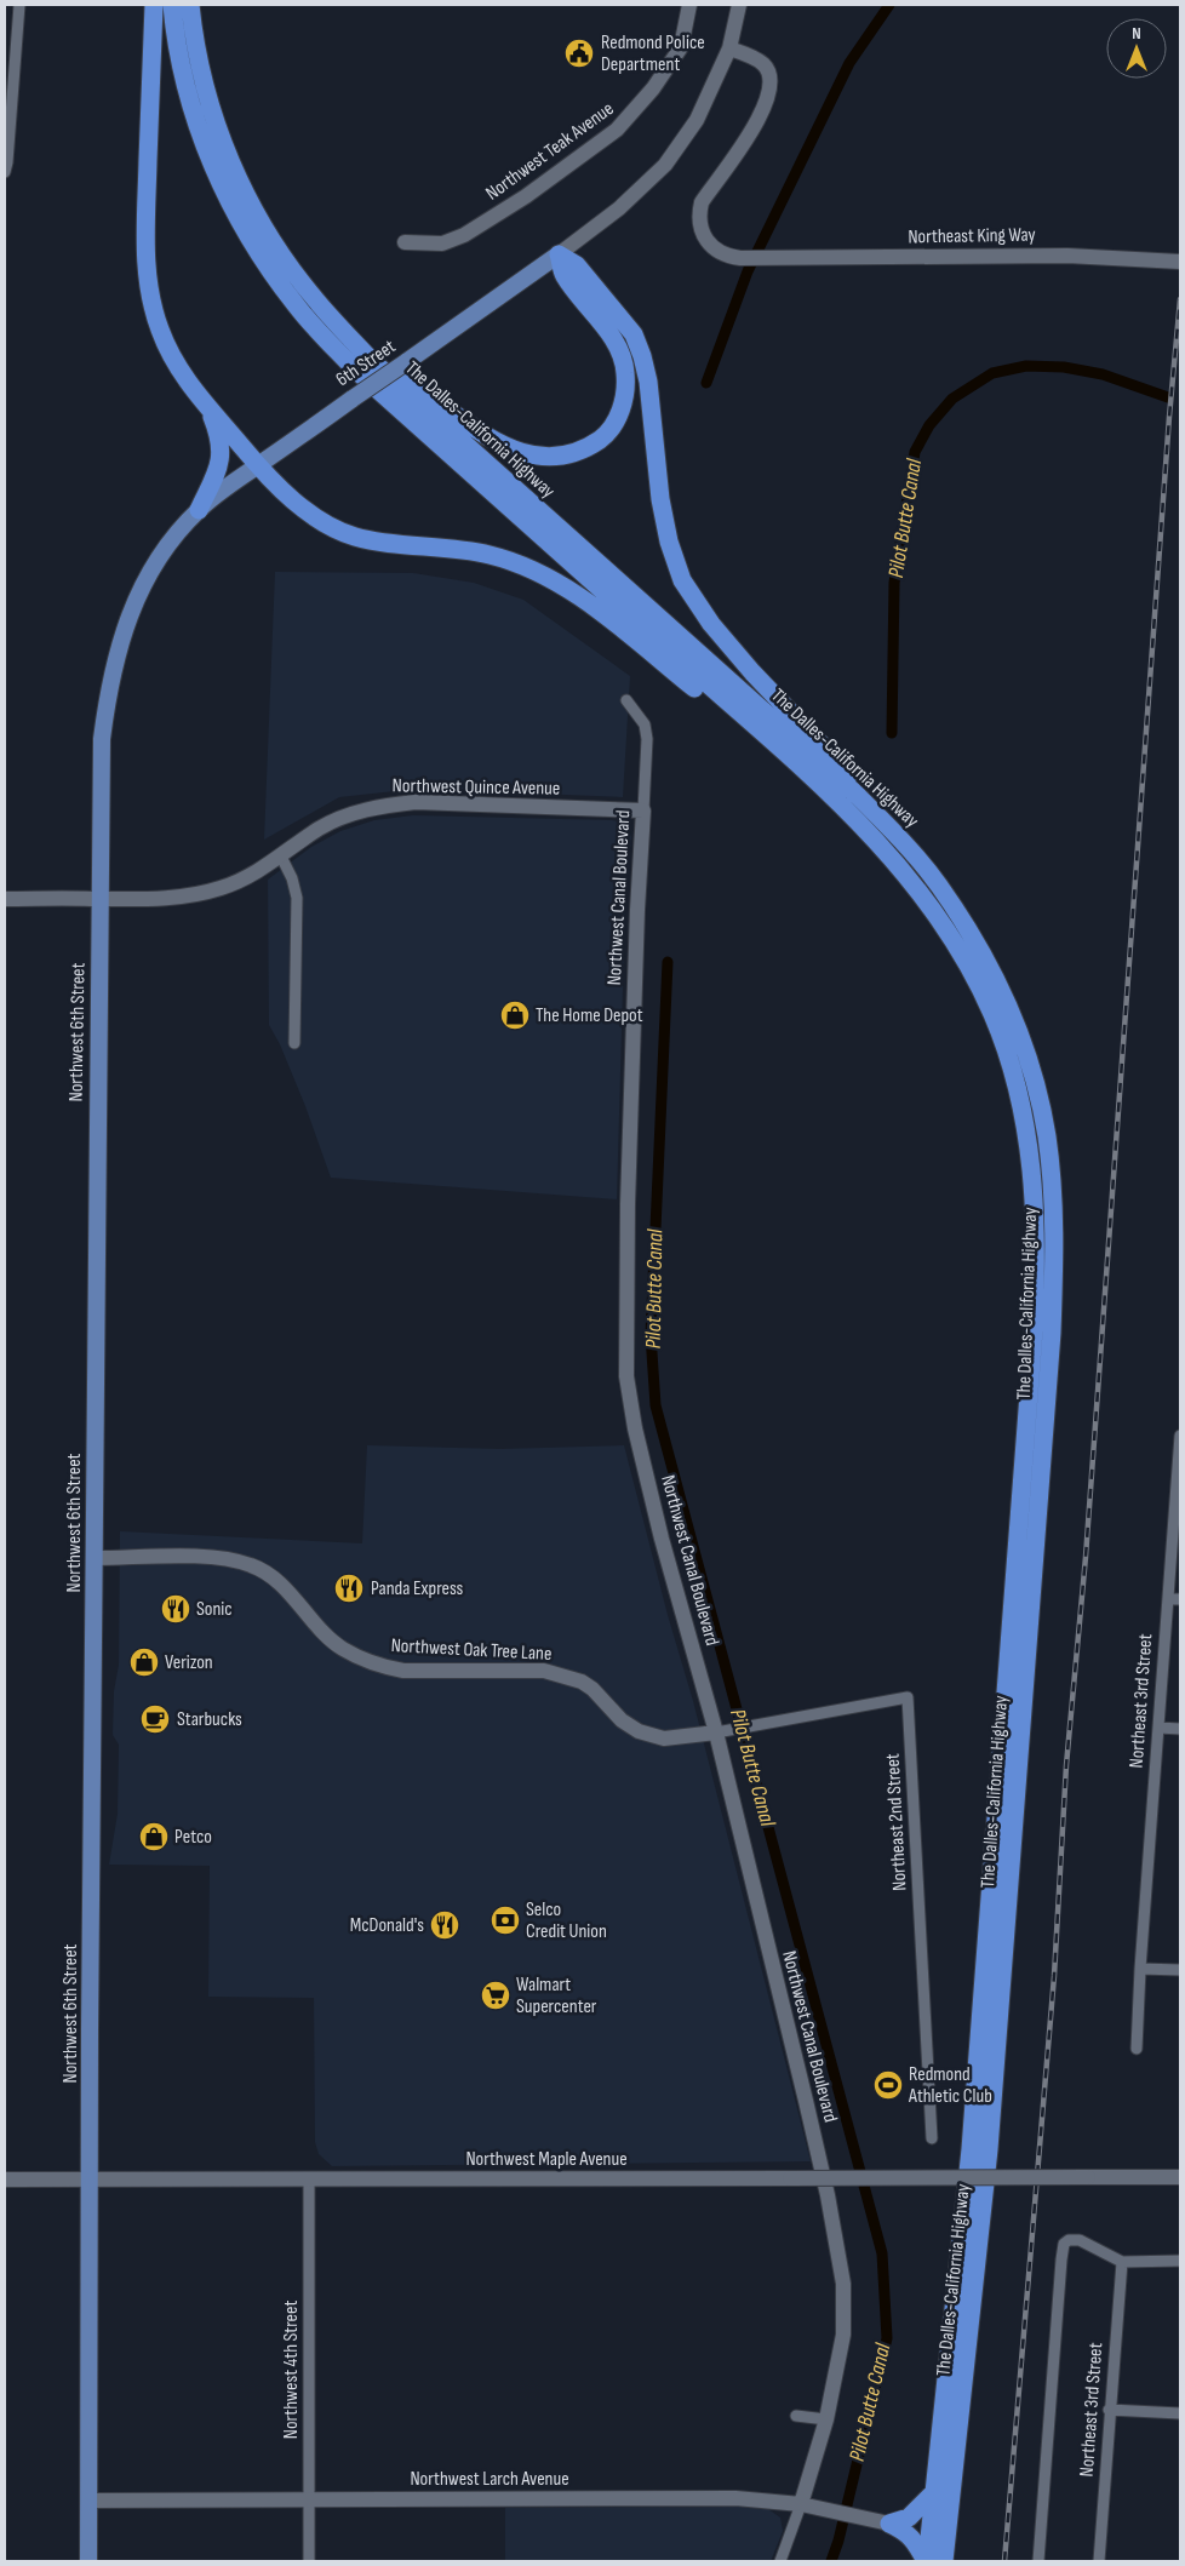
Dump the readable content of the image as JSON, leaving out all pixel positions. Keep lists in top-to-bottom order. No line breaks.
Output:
{"streets":{"highway":["The Dalles-California Highway"],"main road":["6th Street","Northwest 6th Street"],"street":["Northwest Teak Avenue","Northeast King Way","Northwest Quince Avenue","Northwest Canal Boulevard","Northwest Oak Tree Lane","Northeast 3rd Street","Northeast 2nd Street","Northwest Maple Avenue","Northwest 4th Street","Northwest Larch Avenue"]},"crossings":[["6th Street","Northwest 6th Street"],["Northwest Quince Avenue","Northwest Canal Boulevard"],["Northwest Quince Avenue","Northwest 6th Street"],["Northwest Canal Boulevard","Northwest Oak Tree Lane"],["Northwest Canal Boulevard","Northeast 2nd Street"],["Northwest Canal Boulevard","Northwest Larch Avenue"],["Northwest 6th Street","Northwest Oak Tree Lane"],["Northwest 6th Street","Northwest Maple Avenue"],["Northwest 6th Street","Northwest Larch Avenue"],["Northwest Oak Tree Lane","Northeast 2nd Street"],["Northwest Maple Avenue","Northwest 4th Street"],["Northwest 4th Street","Northwest Larch Avenue"]],"water":["Pilot Butte Canal"],"places":{"public building":["Redmond Police Department"],"shop":["The Home Depot","Verizon","Petco"],"restaurant":["Panda Express","Sonic","McDonald's"],"cafe":["Starbucks"],"bank":["Selco Credit Union"],"supermarket":["Walmart Supercenter"],"sports":["Redmond Athletic Club"]},"north":"top"}
